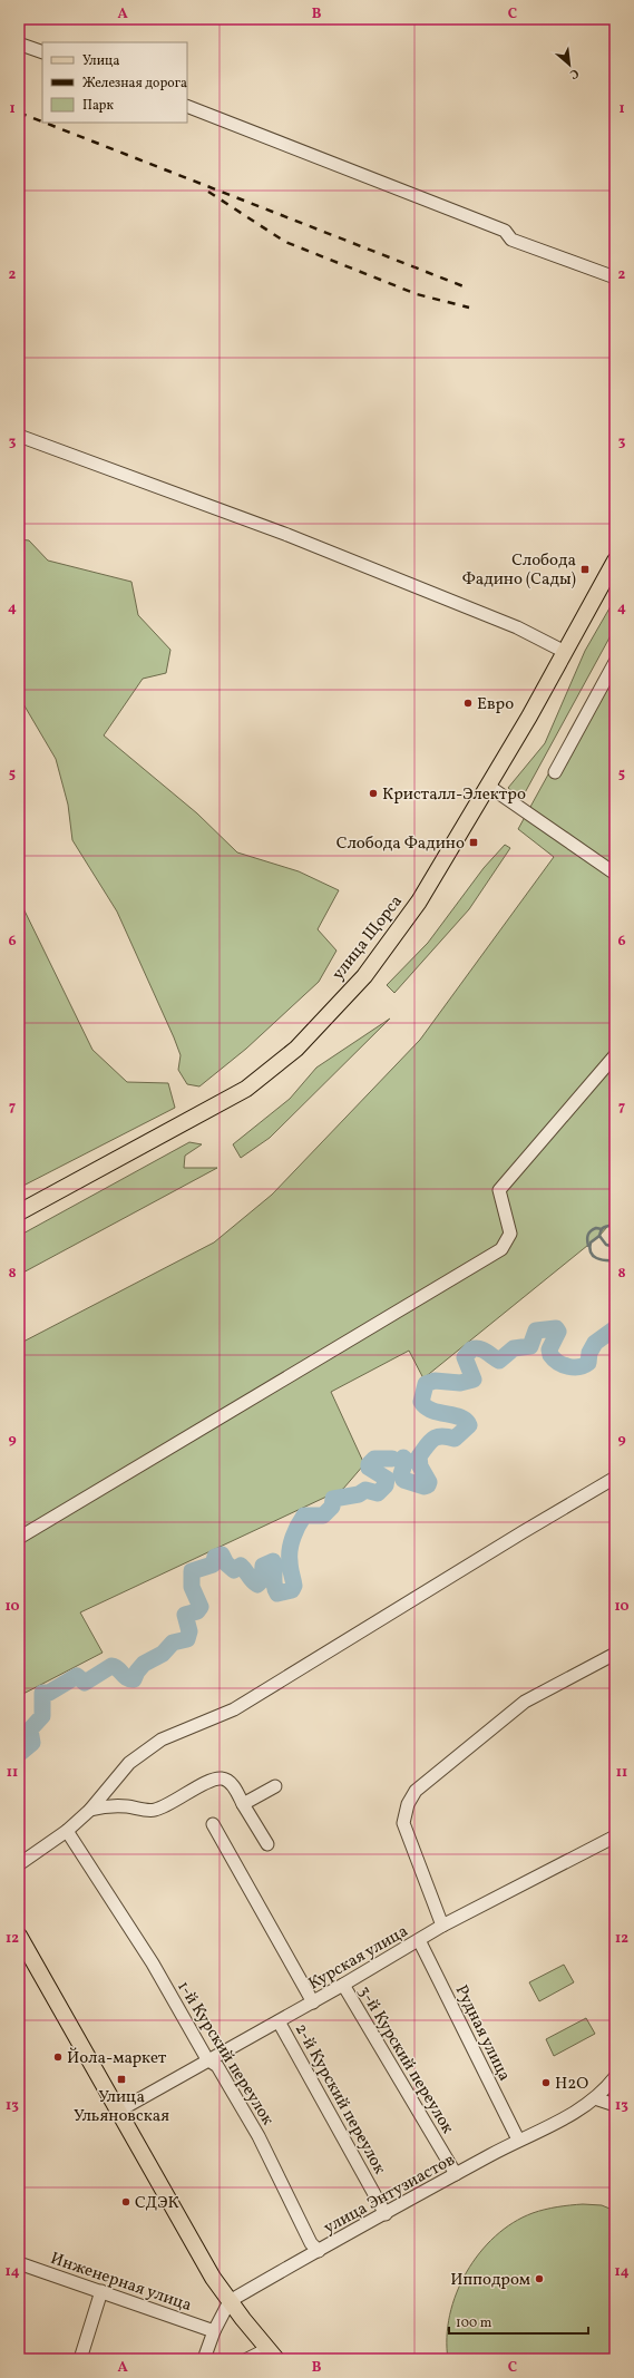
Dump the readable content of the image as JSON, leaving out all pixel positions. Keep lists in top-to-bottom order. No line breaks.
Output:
{"streets":{"main road":["улица Щорса"],"street":["Курская улица","Рудная улица","1-й Курский переулок","3-й Курский переулок","2-й Курский переулок","улица Энтузиастов","Инженерная улица"]},"crossings":[["Курская улица","Рудная улица"],["Курская улица","1-й Курский переулок"],["Курская улица","3-й Курский переулок"],["Курская улица","2-й Курский переулок"],["Рудная улица","улица Энтузиастов"],["1-й Курский переулок","улица Энтузиастов"],["3-й Курский переулок","улица Энтузиастов"],["2-й Курский переулок","улица Энтузиастов"]],"places":{"transit":["Слобода Фадино (Сады)","Слобода Фадино","Улица Ульяновская"],"other":["Евро","Кристалл-Электро","Йола-маркет","H2O","СДЭК","Ипподром"]},"legend":["Улица","Железная дорога","Парк"],"scale_bar":"100 m","north":"bottom right","grid":{"columns":["A","B","C"],"rows":["1","2","3","4","5","6","7","8","9","10","11","12","13","14"]}}
